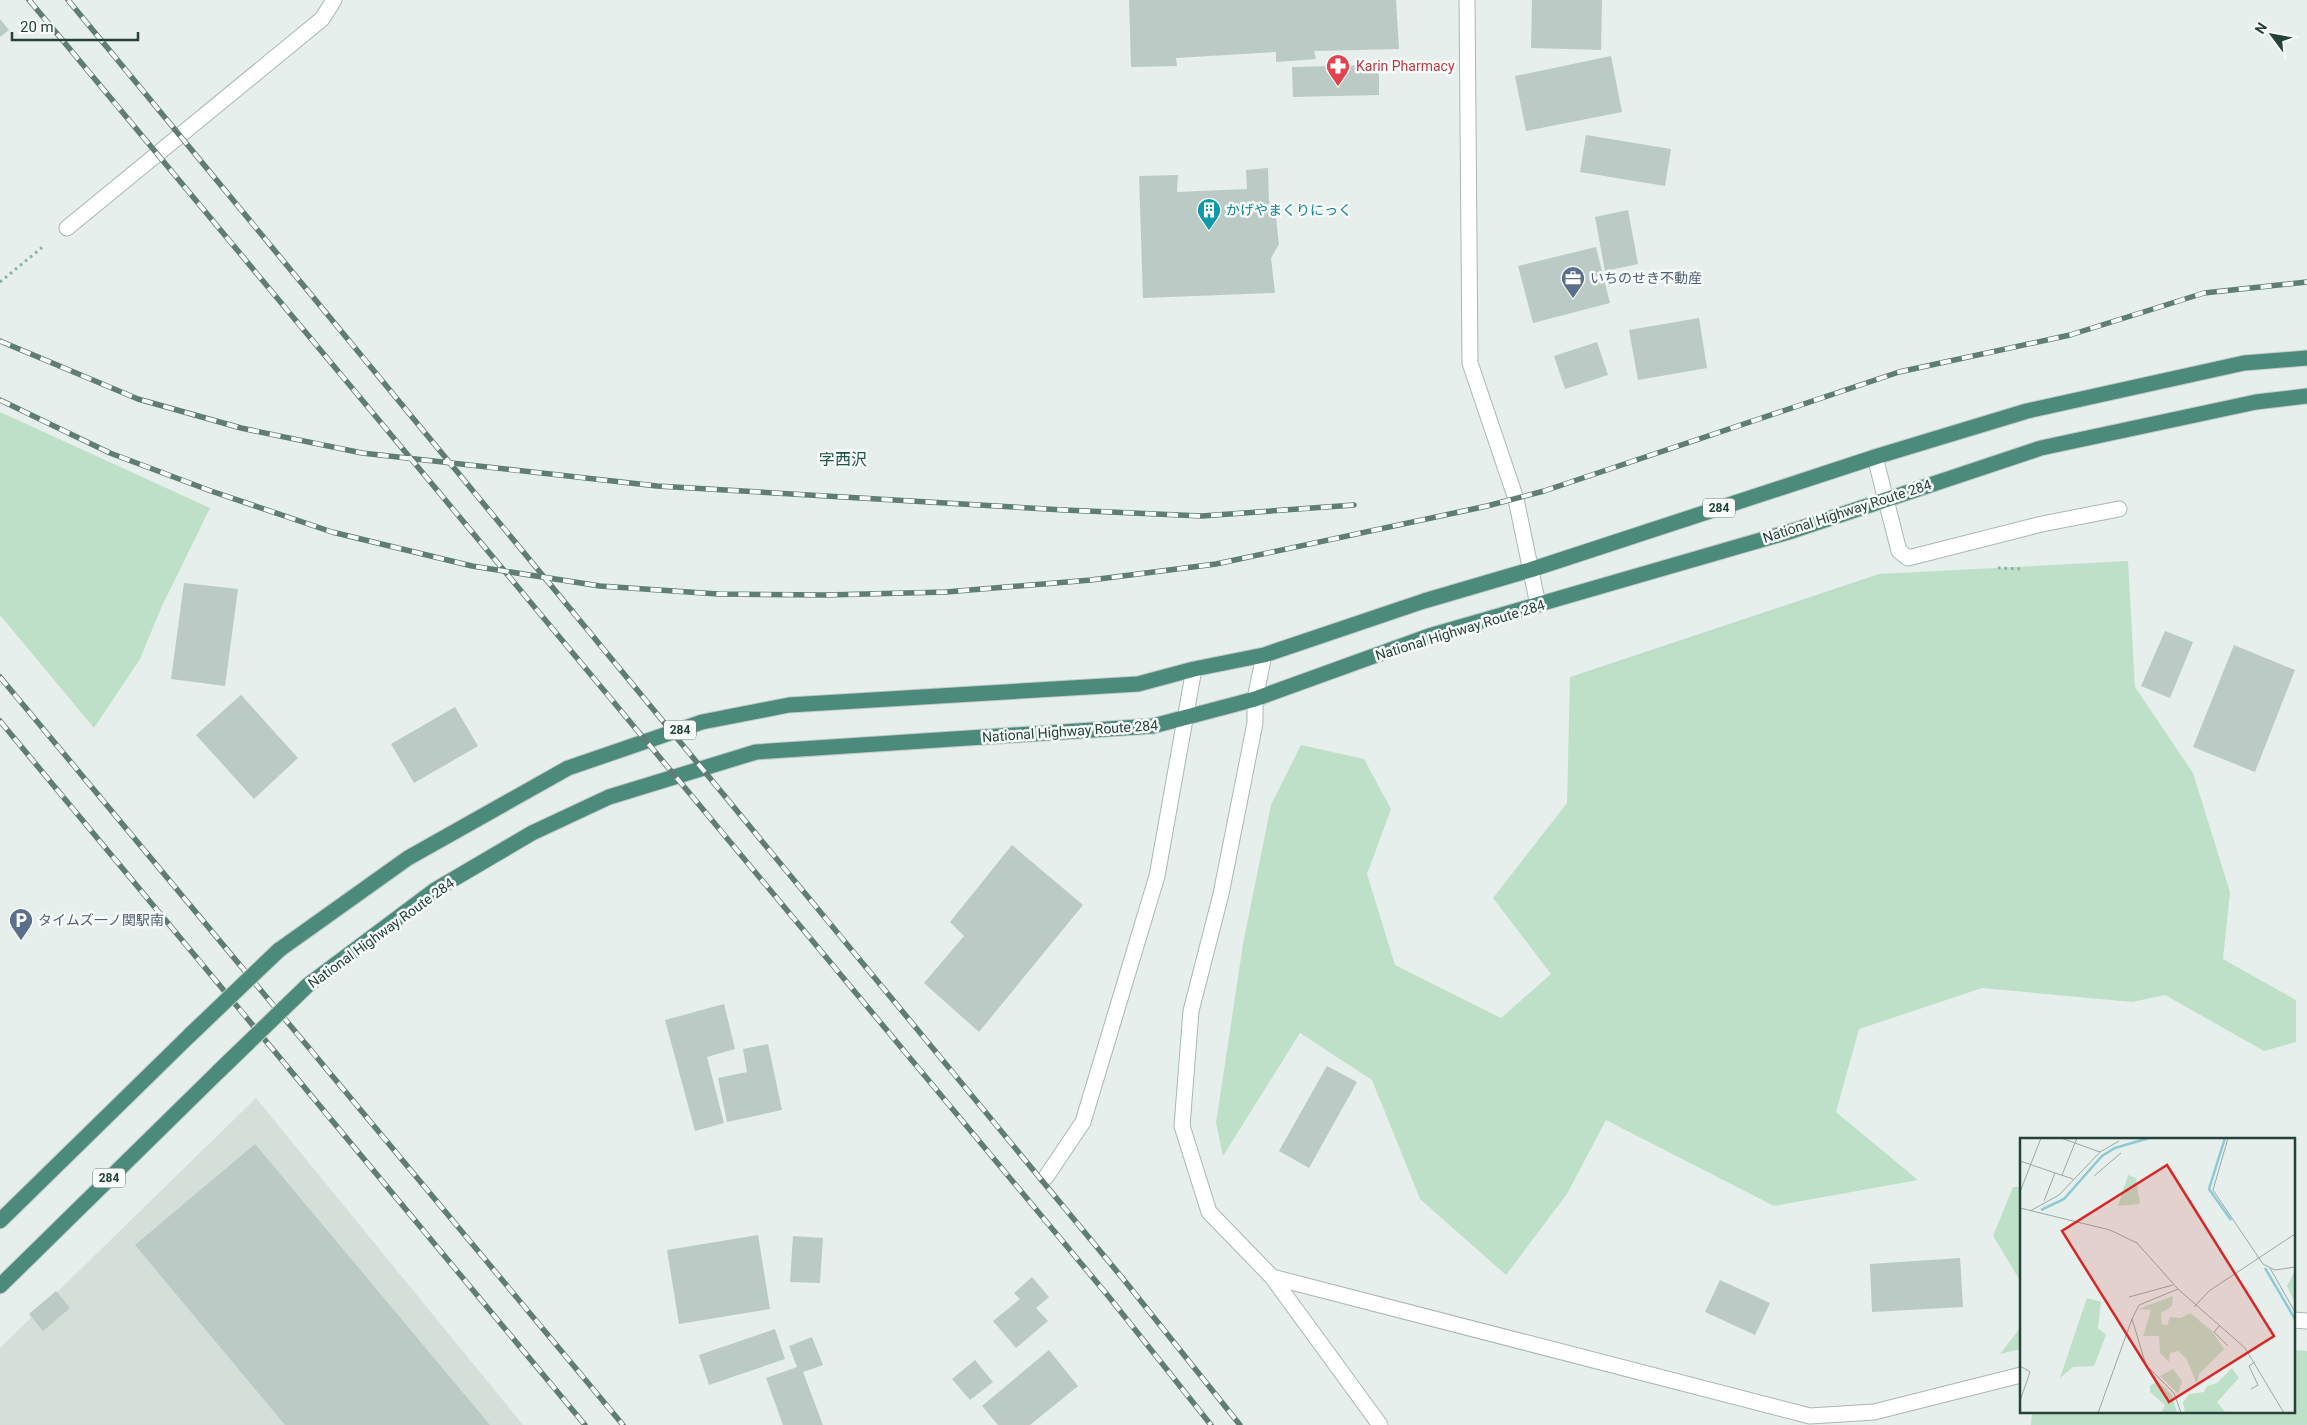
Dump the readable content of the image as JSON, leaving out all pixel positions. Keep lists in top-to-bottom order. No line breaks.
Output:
{"streets":{"highway":["284","National Highway Route 284"]},"districts":["字西沢"],"places":{"pharmacy":["Karin Pharmacy"],"building":["かげやまくりにっく"],"office":["いちのせき不動産"],"parking":["タイムズ一ノ関駅南"]},"scale_bar":"20 m","north":"top left"}
